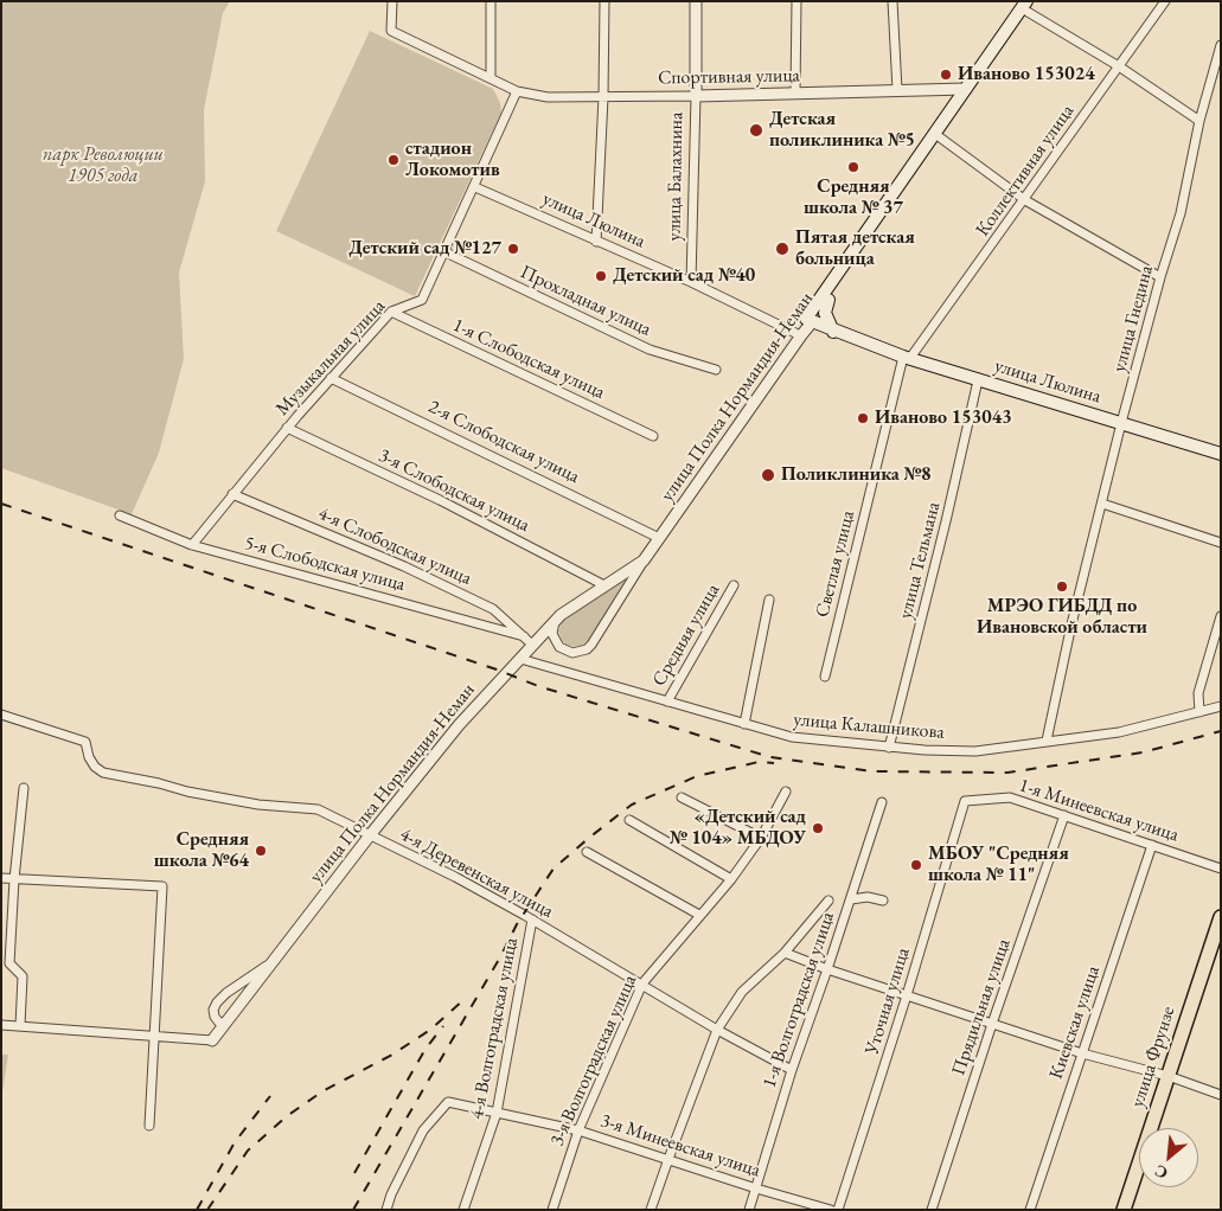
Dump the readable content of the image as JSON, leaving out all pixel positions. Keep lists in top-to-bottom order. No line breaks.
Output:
{"streets":{"highway":["улица Фрунзе"],"main road":["улица Люлина","улица Полка Нормандия-Неман"],"street":["Спортивная улица","Коллективная улица","улица Балахнина","Прохладная улица","улица Гнедина","Музыкальная улица","1-я Слободская улица","2-я Слободская улица","3-я Слободская улица","4-я Слободская улица","улица Тельмана","5-я Слободская улица","Светлая улица","Средняя улица","улица Калашникова","1-я Минеевская улица","4-я Деревенская улица","1-я Волгоградская улица","Уточная улица","Прядильная улица","Киевская улица","4-я Волгоградская улица","3-я Волгоградская улица","3-я Минеевская улица"]},"crossings":[["Спортивная улица","улица Балахнина"],["Спортивная улица","Музыкальная улица"],["Спортивная улица","улица Полка Нормандия-Неман"],["Коллективная улица","улица Люлина"],["Коллективная улица","Светлая улица"],["улица Балахнина","улица Люлина"],["улица Люлина","улица Гнедина"],["улица Люлина","Музыкальная улица"],["улица Люлина","улица Полка Нормандия-Неман"],["улица Люлина","улица Тельмана"],["улица Люлина","Светлая улица"],["Прохладная улица","Музыкальная улица"],["улица Гнедина","улица Калашникова"],["Музыкальная улица","1-я Слободская улица"],["Музыкальная улица","2-я Слободская улица"],["Музыкальная улица","3-я Слободская улица"],["Музыкальная улица","4-я Слободская улица"],["Музыкальная улица","5-я Слободская улица"],["улица Полка Нормандия-Неман","2-я Слободская улица"],["улица Полка Нормандия-Неман","3-я Слободская улица"],["улица Полка Нормандия-Неман","4-я Слободская улица"],["улица Полка Нормандия-Неман","улица Калашникова"],["улица Полка Нормандия-Неман","4-я Деревенская улица"],["4-я Слободская улица","5-я Слободская улица"],["улица Тельмана","улица Калашникова"],["Средняя улица","улица Калашникова"],["1-я Минеевская улица","Уточная улица"],["1-я Минеевская улица","Прядильная улица"],["1-я Минеевская улица","Киевская улица"],["4-я Деревенская улица","1-я Волгоградская улица"],["4-я Деревенская улица","4-я Волгоградская улица"],["4-я Деревенская улица","3-я Волгоградская улица"],["1-я Волгоградская улица","3-я Минеевская улица"],["4-я Волгоградская улица","3-я Минеевская улица"],["3-я Волгоградская улица","3-я Минеевская улица"]],"parks":["парк Революции 1905 года"],"places":["Иваново 153024","Детская поликлиника №5","стадион Локомотив","Средняя школа № 37","Детский сад №127","Пятая детская больница","Детский сад №40","Иваново 153043","Поликлиника №8","МРЭО ГИБДД по Ивановской области","«Детский сад № 104» МБДОУ","Средняя школа №64","МБОУ \"Средняя школа № 11\""],"north":"bottom left"}
